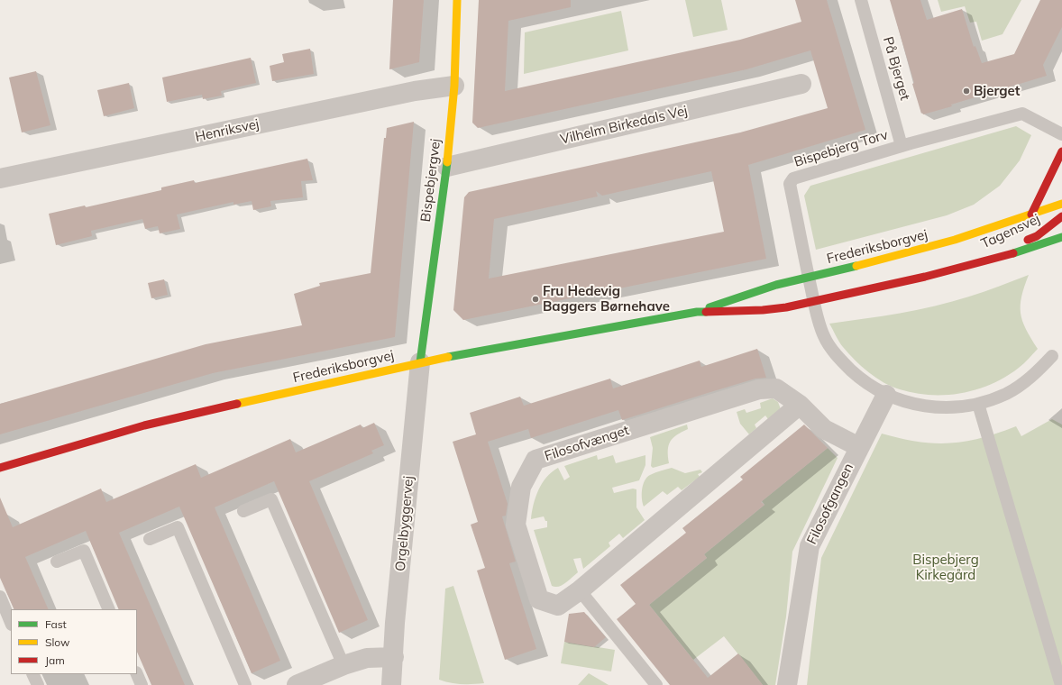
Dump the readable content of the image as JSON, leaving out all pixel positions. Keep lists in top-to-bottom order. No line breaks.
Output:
{"streets":{"street":["Vilhelm Birkedals Vej","Henriksvej","Bispebjergvej","Tagensvej","Frederiksborgvej","Filosofvænget","Filosofgangen","Orgelbyggervej"],"lane":["På Bjerget","Bispebjerg Torv"]},"crossings":[["På Bjerget","Bispebjerg Torv"],["Vilhelm Birkedals Vej","Bispebjergvej"],["Henriksvej","Bispebjergvej"],["Bispebjerg Torv","Frederiksborgvej"],["Bispebjerg Torv","Filosofgangen"],["Bispebjergvej","Frederiksborgvej"],["Bispebjergvej","Orgelbyggervej"],["Tagensvej","Frederiksborgvej"],["Frederiksborgvej","Orgelbyggervej"],["Filosofvænget","Filosofgangen"]],"parks":["Bispebjerg Kirkegård"],"places":["Bjerget","Fru Hedevig Baggers Børnehave"],"legend":["Fast","Slow","Jam"]}
